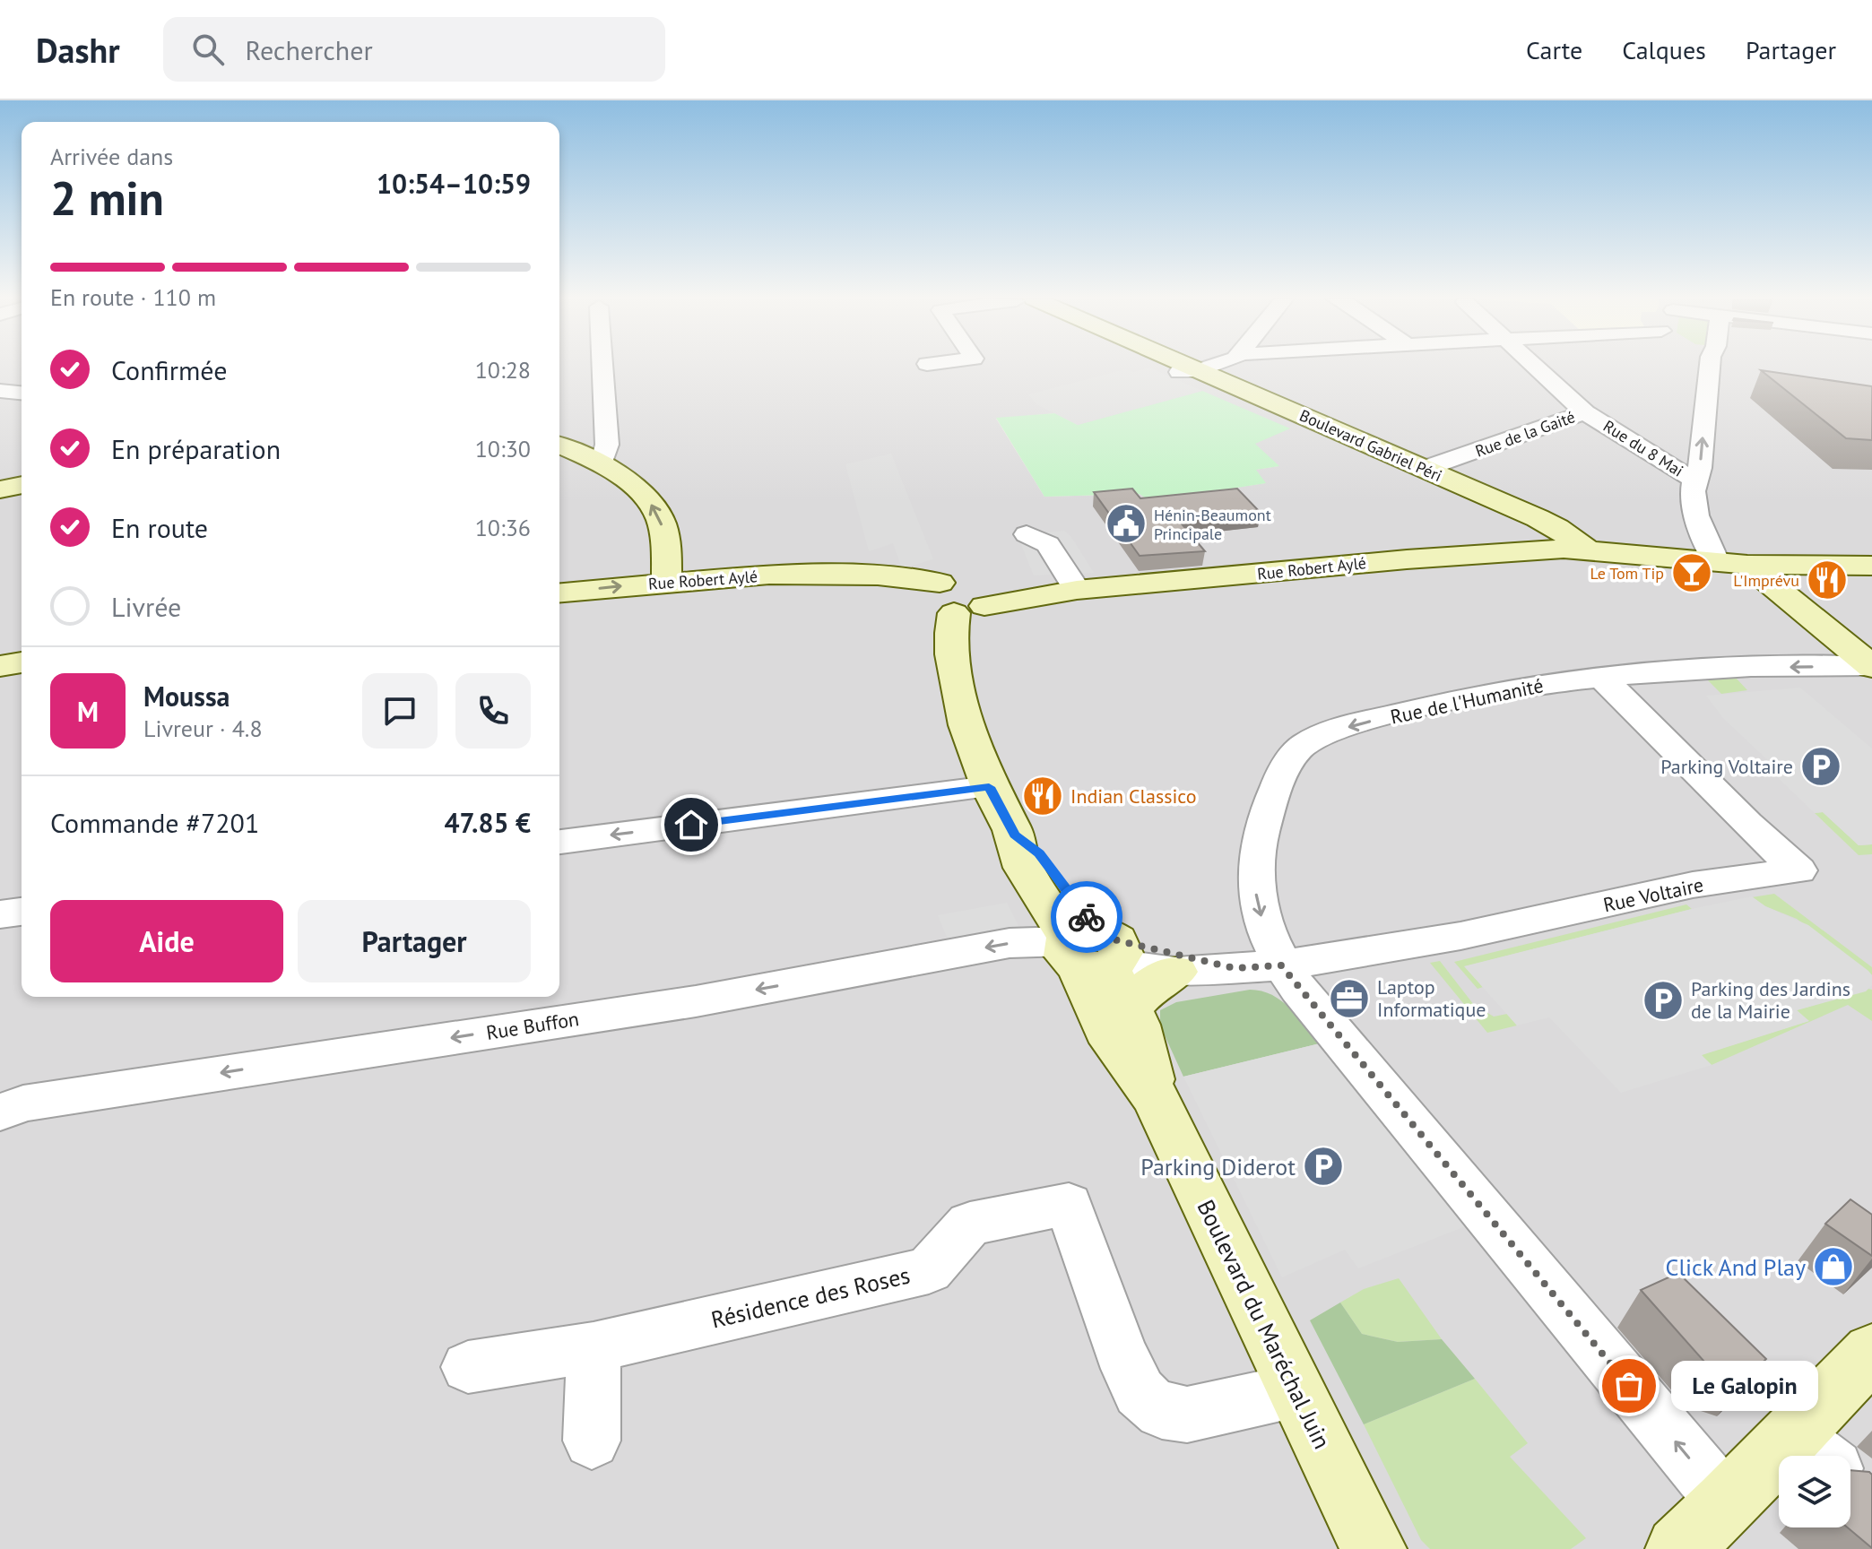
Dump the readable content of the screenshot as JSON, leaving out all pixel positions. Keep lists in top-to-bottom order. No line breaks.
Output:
{"streets":{"main road":["Boulevard Gabriel Péri","Rue Robert Aylé","Boulevard du Maréchal Juin"],"street":["Rue de la Gaité","Rue du 8 Mai","Rue de l'Humanité","Rue Voltaire","Rue Buffon","Résidence des Roses"]},"crossings":[["Rue de la Gaité","Boulevard Gabriel Péri"],["Rue de la Gaité","Rue du 8 Mai"],["Boulevard Gabriel Péri","Rue Robert Aylé"],["Rue Robert Aylé","Boulevard du Maréchal Juin"],["Rue de l'Humanité","Rue Voltaire"],["Rue Voltaire","Rue Buffon"],["Rue Voltaire","Boulevard du Maréchal Juin"],["Rue Buffon","Boulevard du Maréchal Juin"],["Résidence des Roses","Boulevard du Maréchal Juin"]],"places":{"public building":["Hénin-Beaumont Principale"],"bar":["Le Tom Tip"],"restaurant":["L'Imprévu","Indian Classico"],"parking":["Parking Voltaire","Parking des Jardins de la Mairie","Parking Diderot"],"office":["Laptop Informatique"],"shop":["Click And Play"],"other":["Le Galopin"]},"page":{"header":"Dashr","search":"Rechercher","nav":["Carte","Calques","Partager"],"heading":["2 min","Arrivée dans","10:54–10:59"],"panel":["Moussa","Livreur · 4.8","Commande #7201","47.85 €"],"bar":"En route · 110 m","list":[["Confirmée","10:28"],["En préparation","10:30"],["En route","10:36"],"Livrée"],"round":"M","buttons":["Aide","Partager"],"bubble":"Le Galopin"}}
